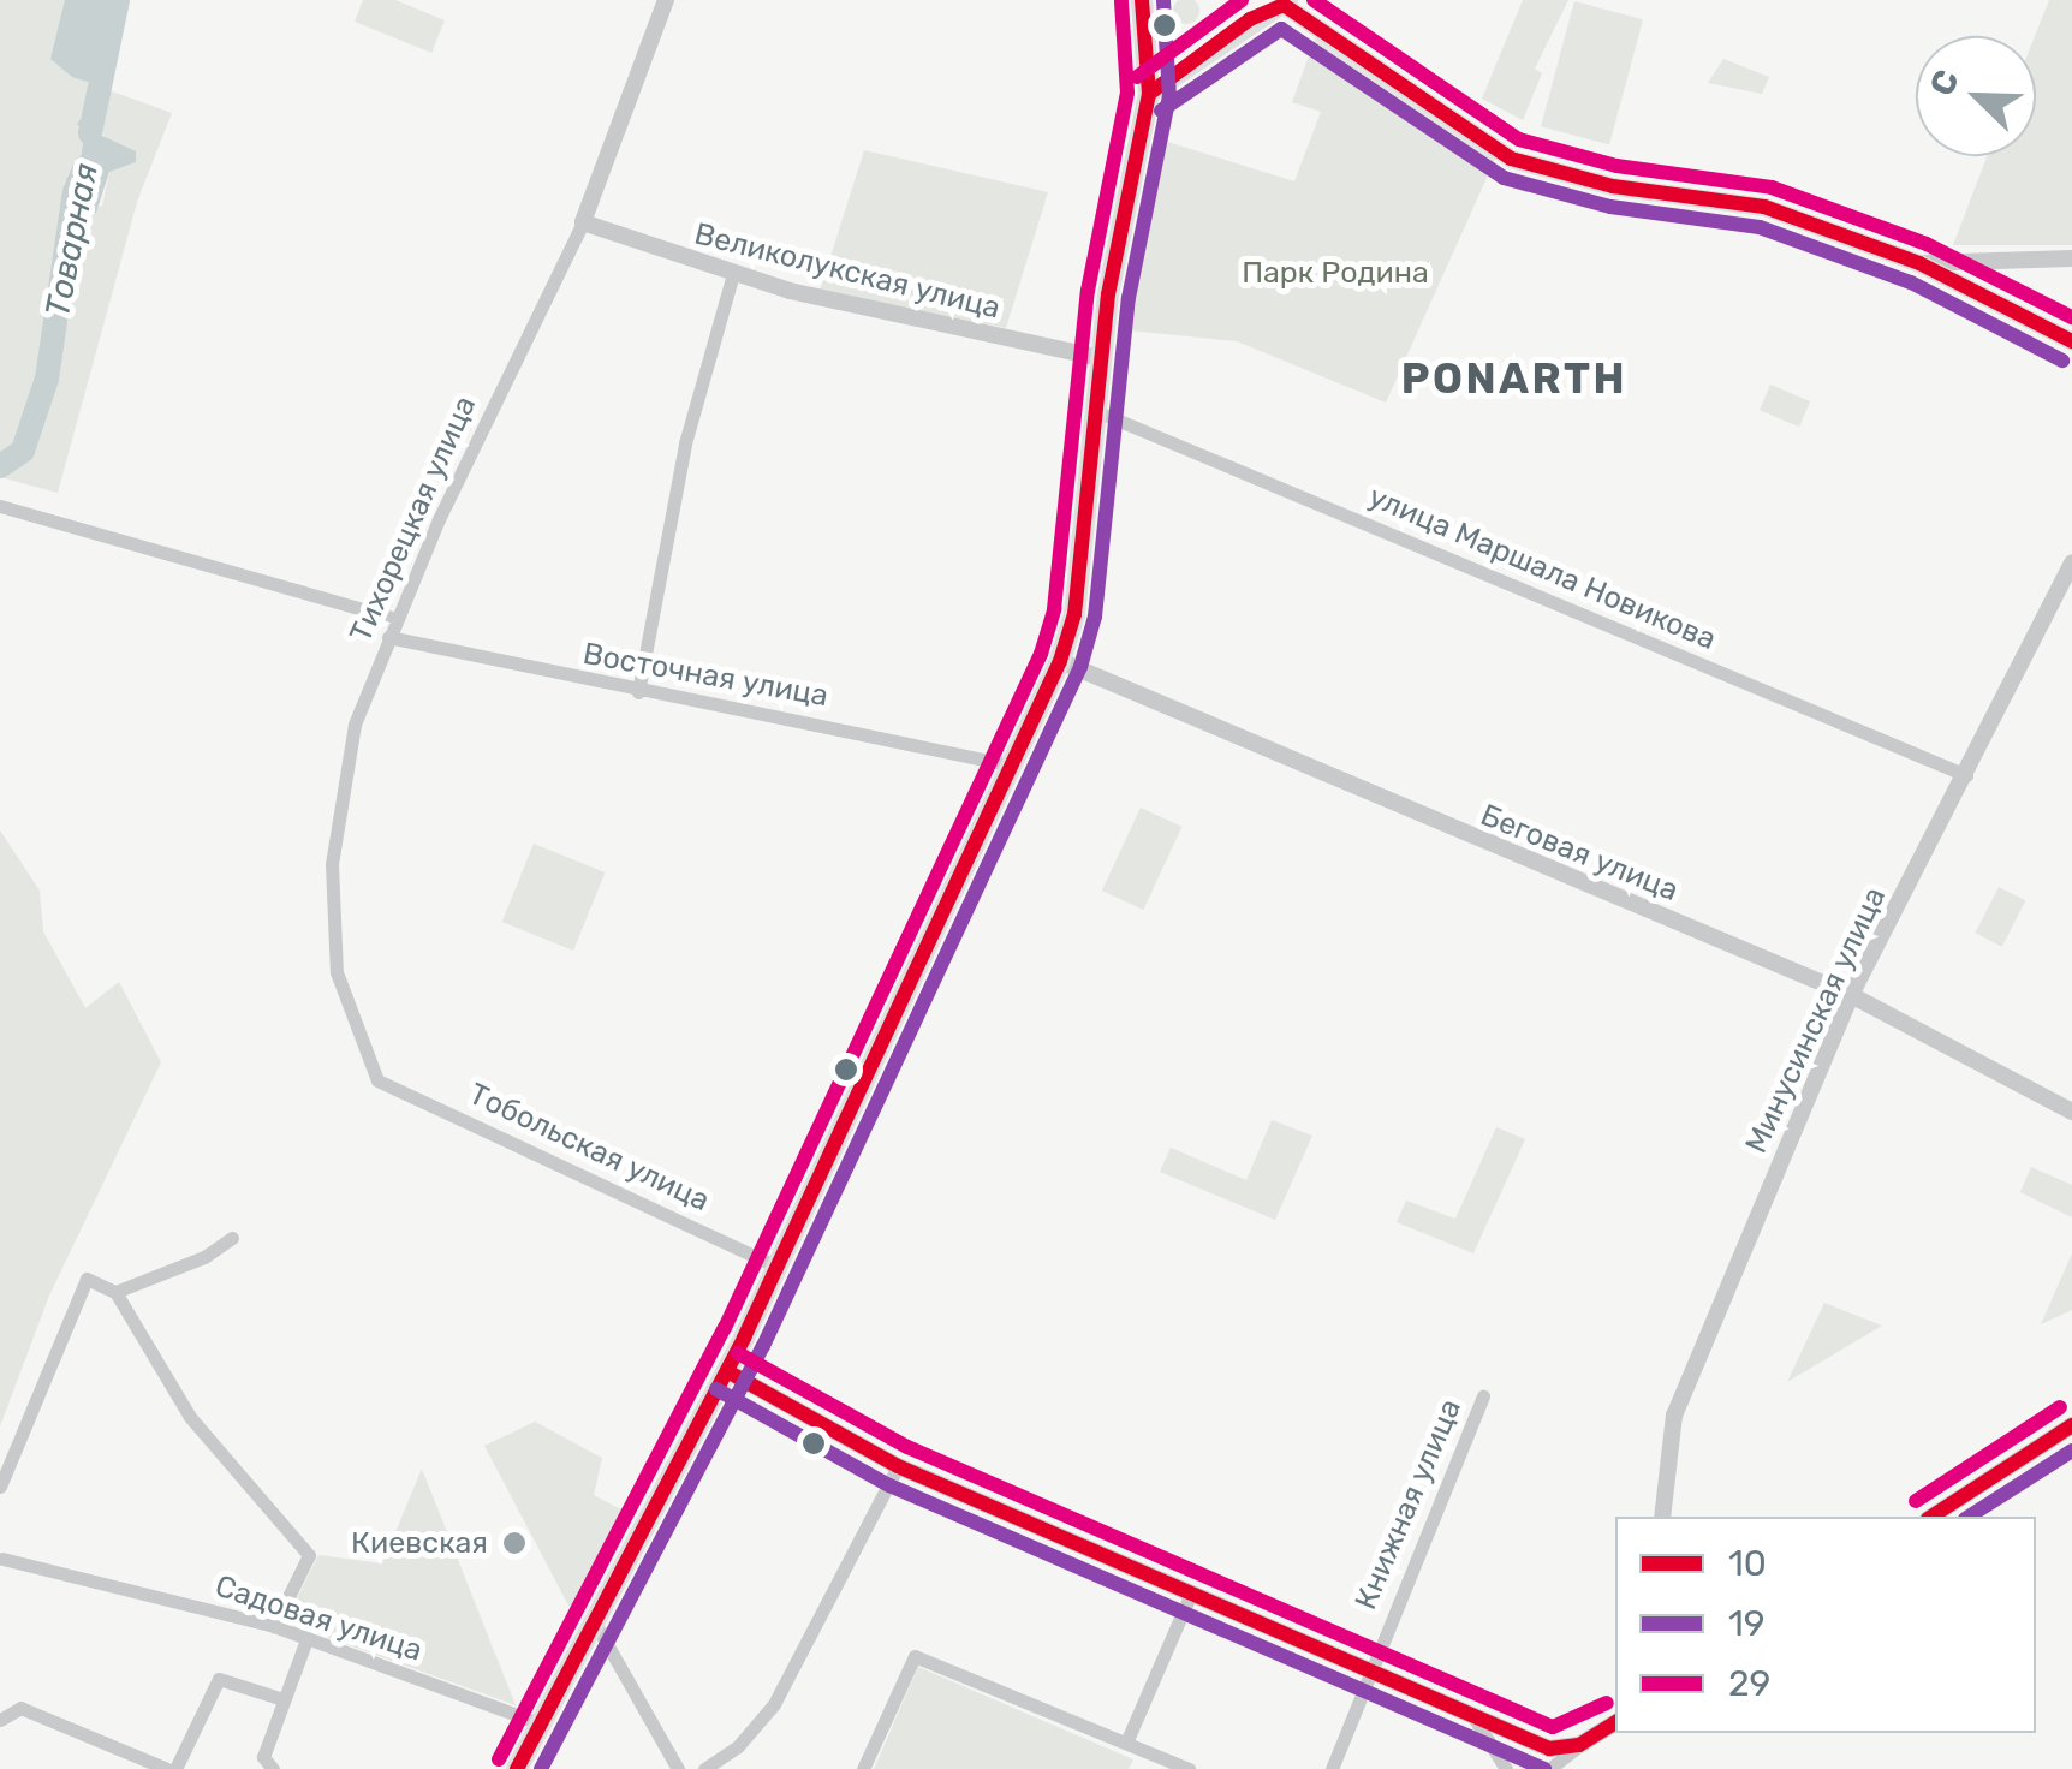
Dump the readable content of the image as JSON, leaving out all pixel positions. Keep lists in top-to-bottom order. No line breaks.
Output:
{"streets":{"street":["Великолукская улица","Тихорецкая улица","улица Маршала Новикова","Восточная улица","Беговая улица","Минусинская улица","Тобольская улица","Книжная улица","Садовая улица"]},"crossings":[["Великолукская улица","Тихорецкая улица"],["Тихорецкая улица","Восточная улица"],["Тихорецкая улица","Тобольская улица"],["улица Маршала Новикова","Минусинская улица"],["Беговая улица","Минусинская улица"]],"districts":["PONARTH"],"water":["Товарная"],"parks":["Парк Родина"],"places":["Киевская"],"lines":["transit line 10","transit line 19","transit line 29"],"legend":["10","19","29"],"north":"top left"}
